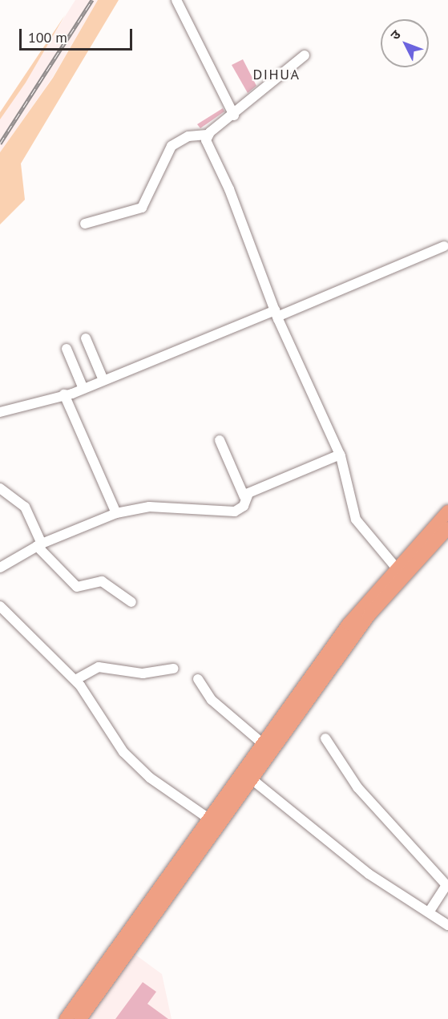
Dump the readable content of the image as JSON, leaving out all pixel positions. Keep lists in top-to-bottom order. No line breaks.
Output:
{"districts":["DIHUA"],"scale_bar":"100 m","north":"top left"}
